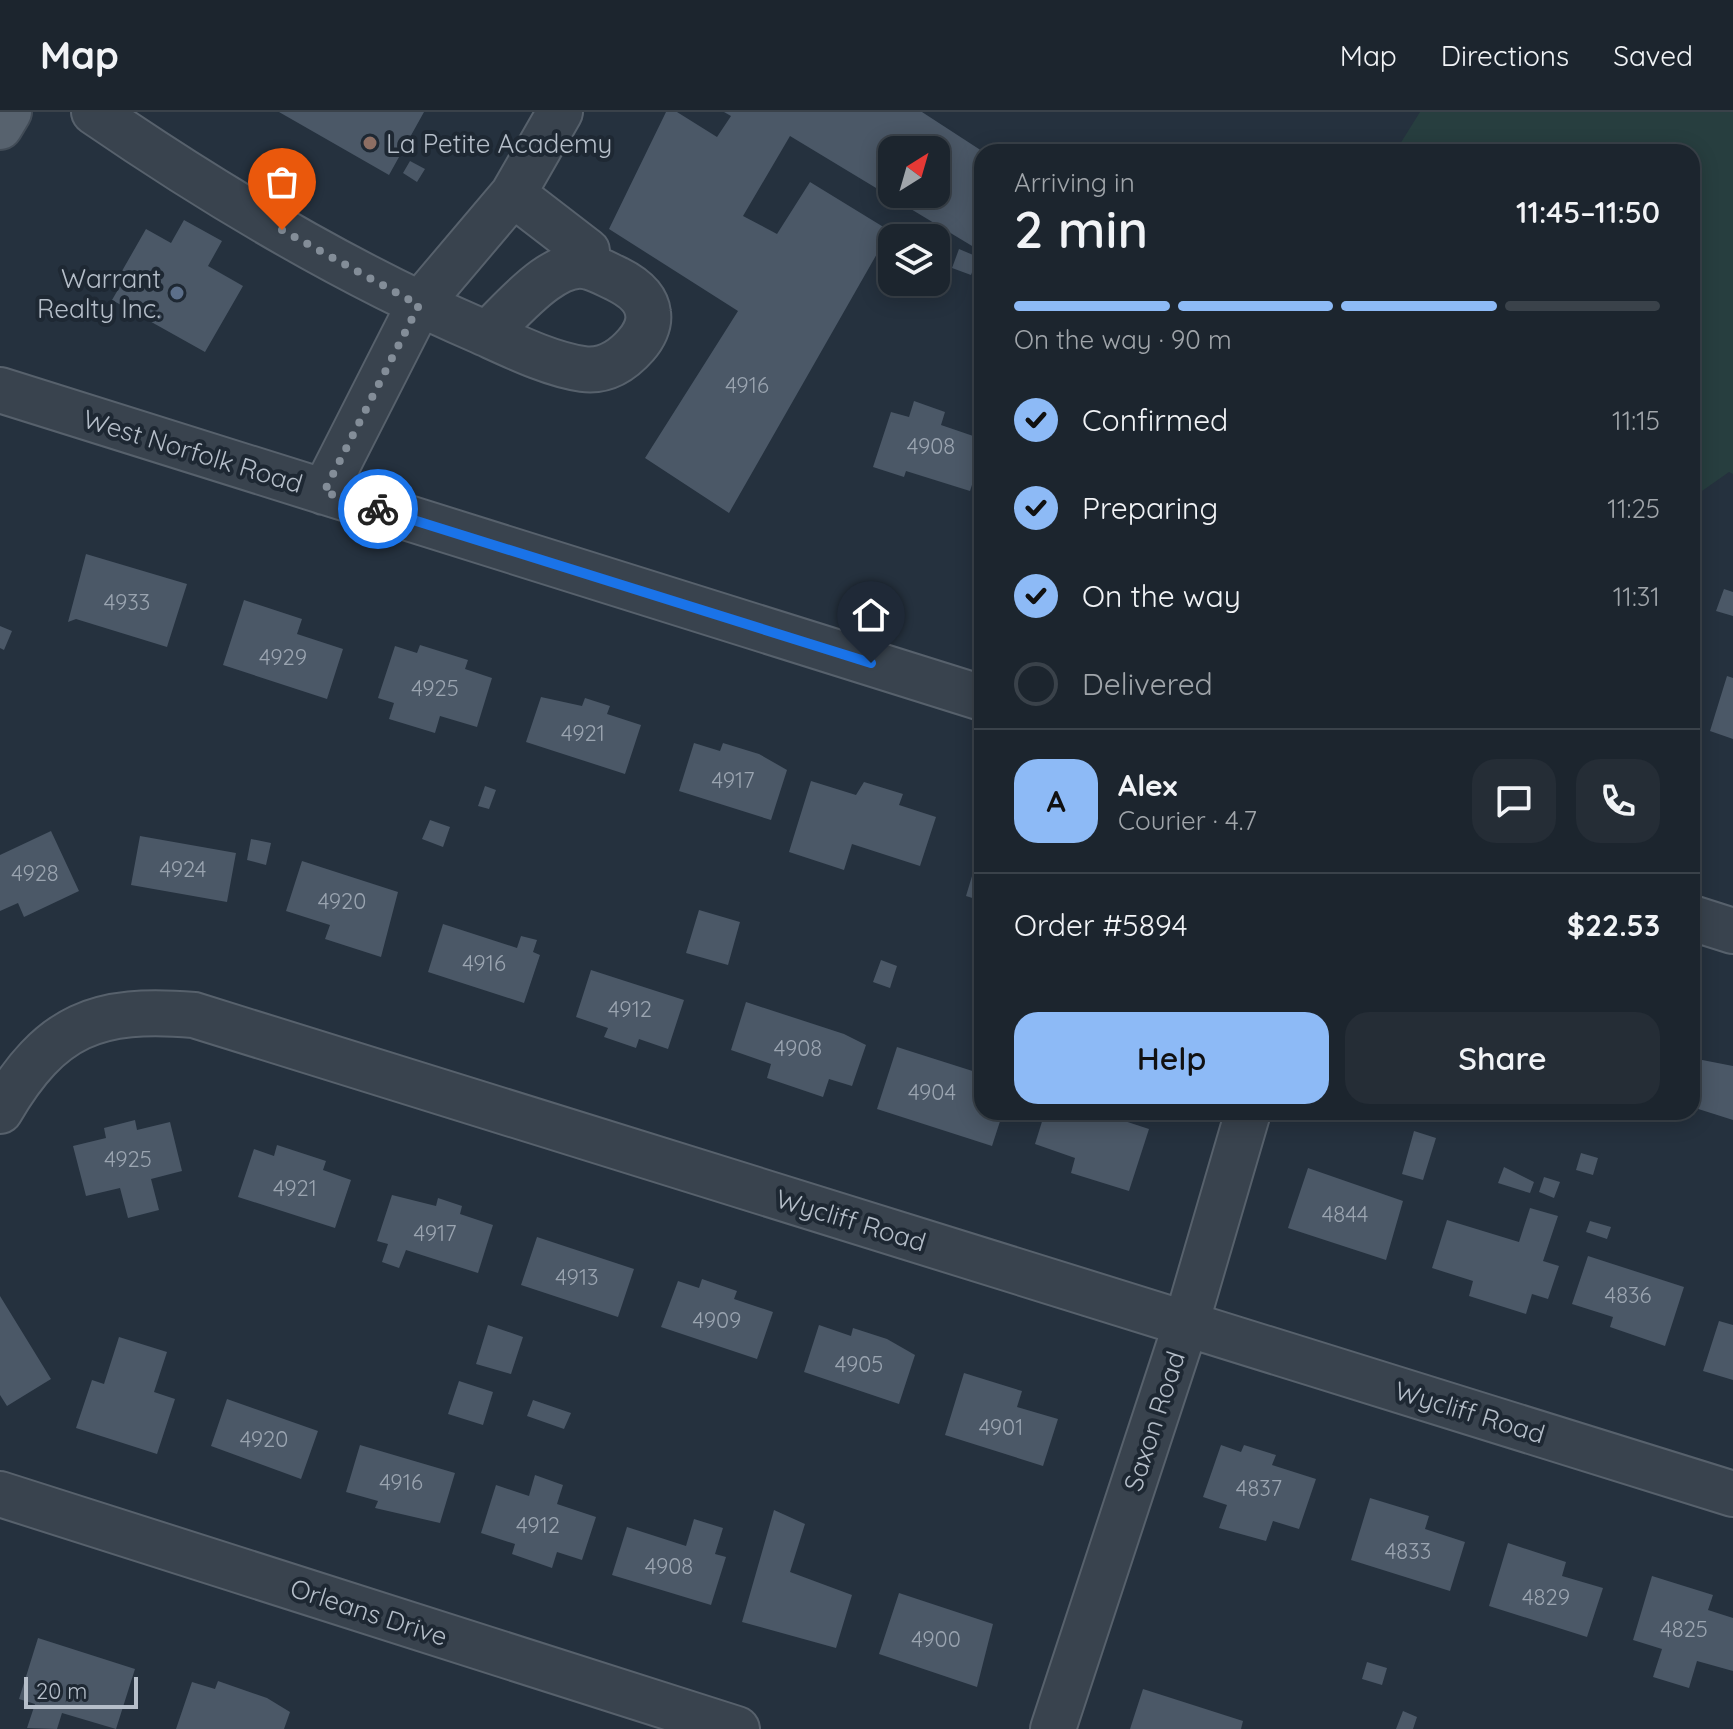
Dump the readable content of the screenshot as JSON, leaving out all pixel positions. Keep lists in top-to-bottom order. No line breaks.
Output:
{"streets":{"street":["West Norfolk Road","Wycliff Road","Saxon Road","Orleans Drive"]},"crossings":[["Wycliff Road","Saxon Road"]],"places":["La Petite Academy","Warrant Realty Inc."],"house_numbers":["4916","4908","4933","4929","4925","4921","4917","4924","4928","4920","4916","4912","4908","4904","4925","4921","4844","4917","4913","4836","4909","4905","4901","4920","4916","4837","4912","4833","4908","4829","4825","4900"],"scale_bar":"20 m","north":"top right","page":{"header":"Map","nav":["Map","Directions","Saved"],"heading":["2 min","Arriving in","11:45–11:50"],"panel":["Alex","Courier · 4.7","Order #5894","$22.53"],"bar":"On the way · 90 m","list":[["Confirmed","11:15"],["Preparing","11:25"],["On the way","11:31"],"Delivered"],"round":"A","buttons":["Help","Share"],"scale":"20 m"}}
